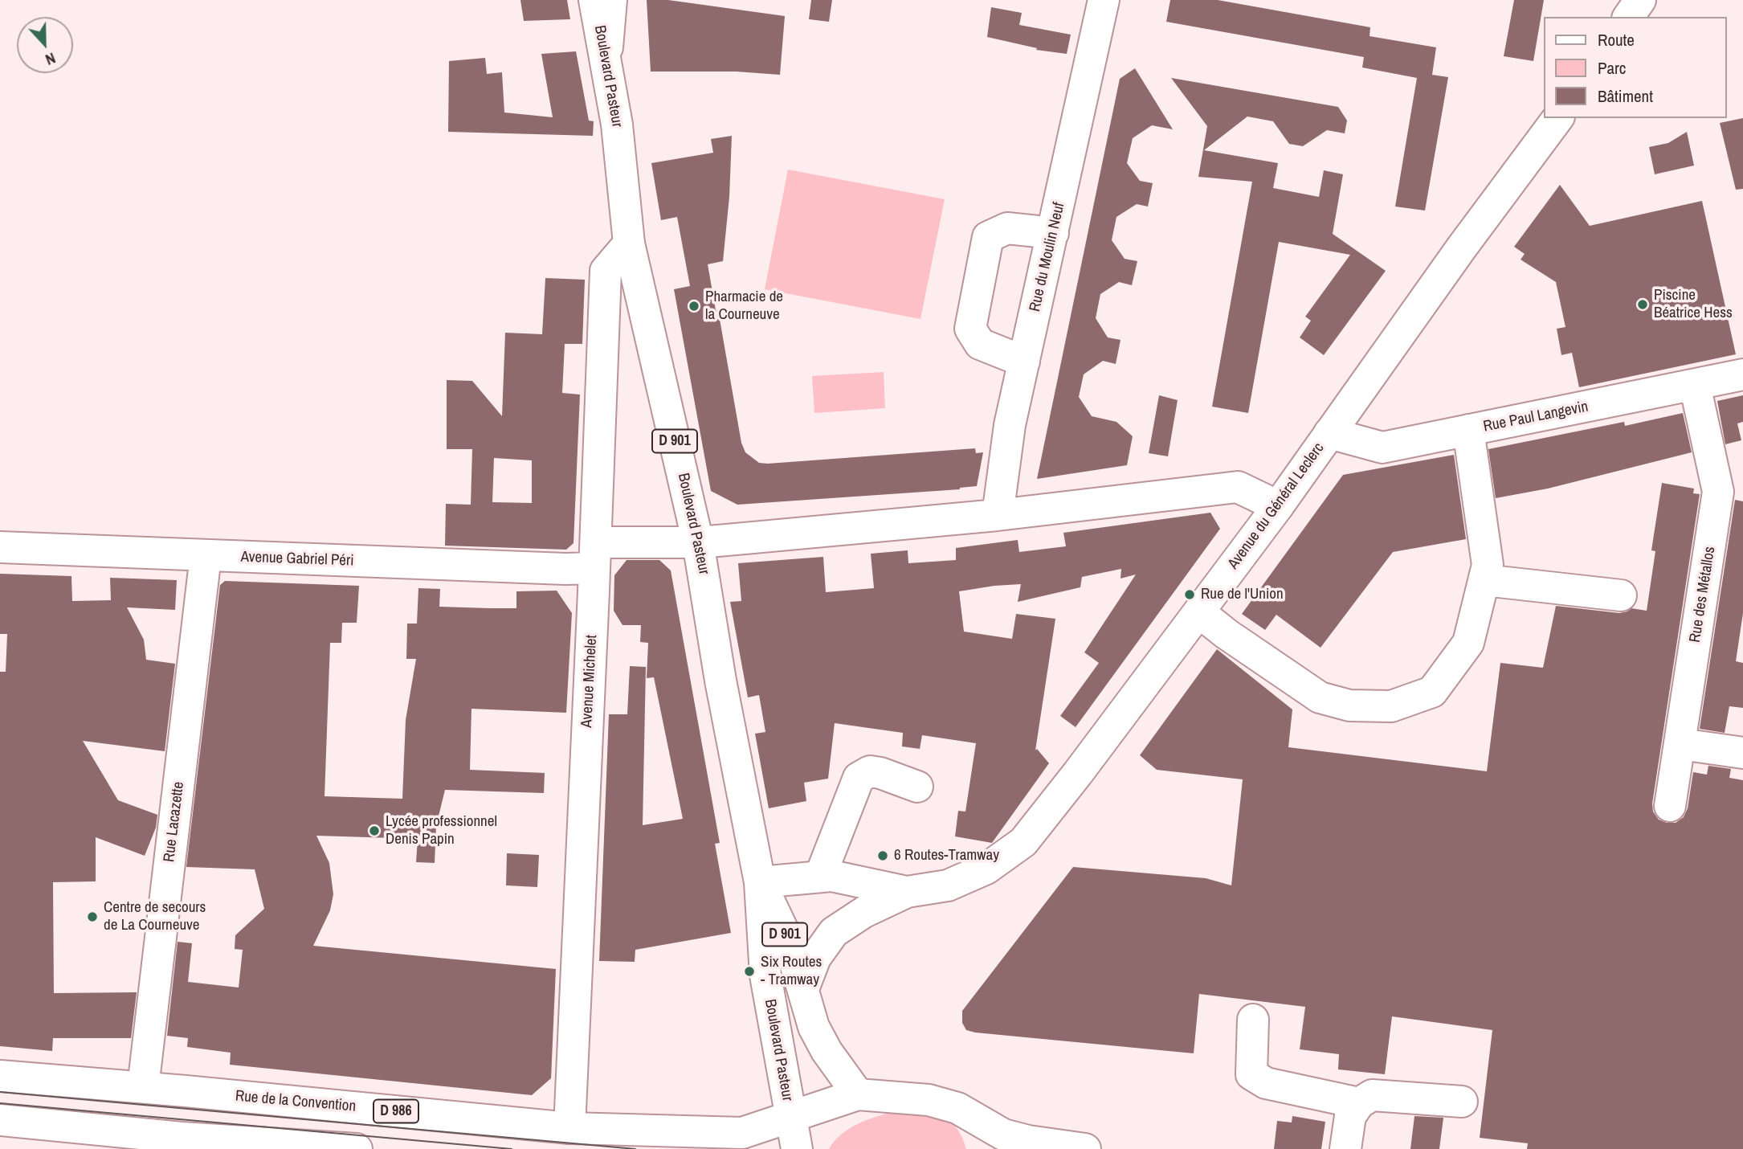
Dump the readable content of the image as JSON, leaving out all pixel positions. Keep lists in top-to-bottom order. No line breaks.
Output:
{"streets":{"main road":["Boulevard Pasteur","Rue du Moulin Neuf","Rue Paul Langevin","D 901","Avenue du Général Leclerc","Avenue Gabriel Péri","Rue des Métallos","Avenue Michelet","Rue Lacazette","Rue de la Convention","D 986"]},"crossings":[["Boulevard Pasteur","Avenue du Général Leclerc"],["Boulevard Pasteur","Avenue Gabriel Péri"],["Boulevard Pasteur","Avenue Michelet"],["Boulevard Pasteur","Rue de la Convention"],["Rue Paul Langevin","Avenue du Général Leclerc"],["Rue Paul Langevin","Rue des Métallos"],["Avenue Gabriel Péri","Avenue Michelet"],["Avenue Gabriel Péri","Rue Lacazette"],["Avenue Michelet","Rue de la Convention"],["Rue Lacazette","Rue de la Convention"]],"places":["Piscine Béatrice Hess","Pharmacie de la Courneuve","Rue de l'Union","Lycée professionnel Denis Papin","6 Routes-Tramway","Centre de secours de La Courneuve","Six Routes - Tramway"],"legend":["Route","Parc","Bâtiment"],"north":"bottom"}
